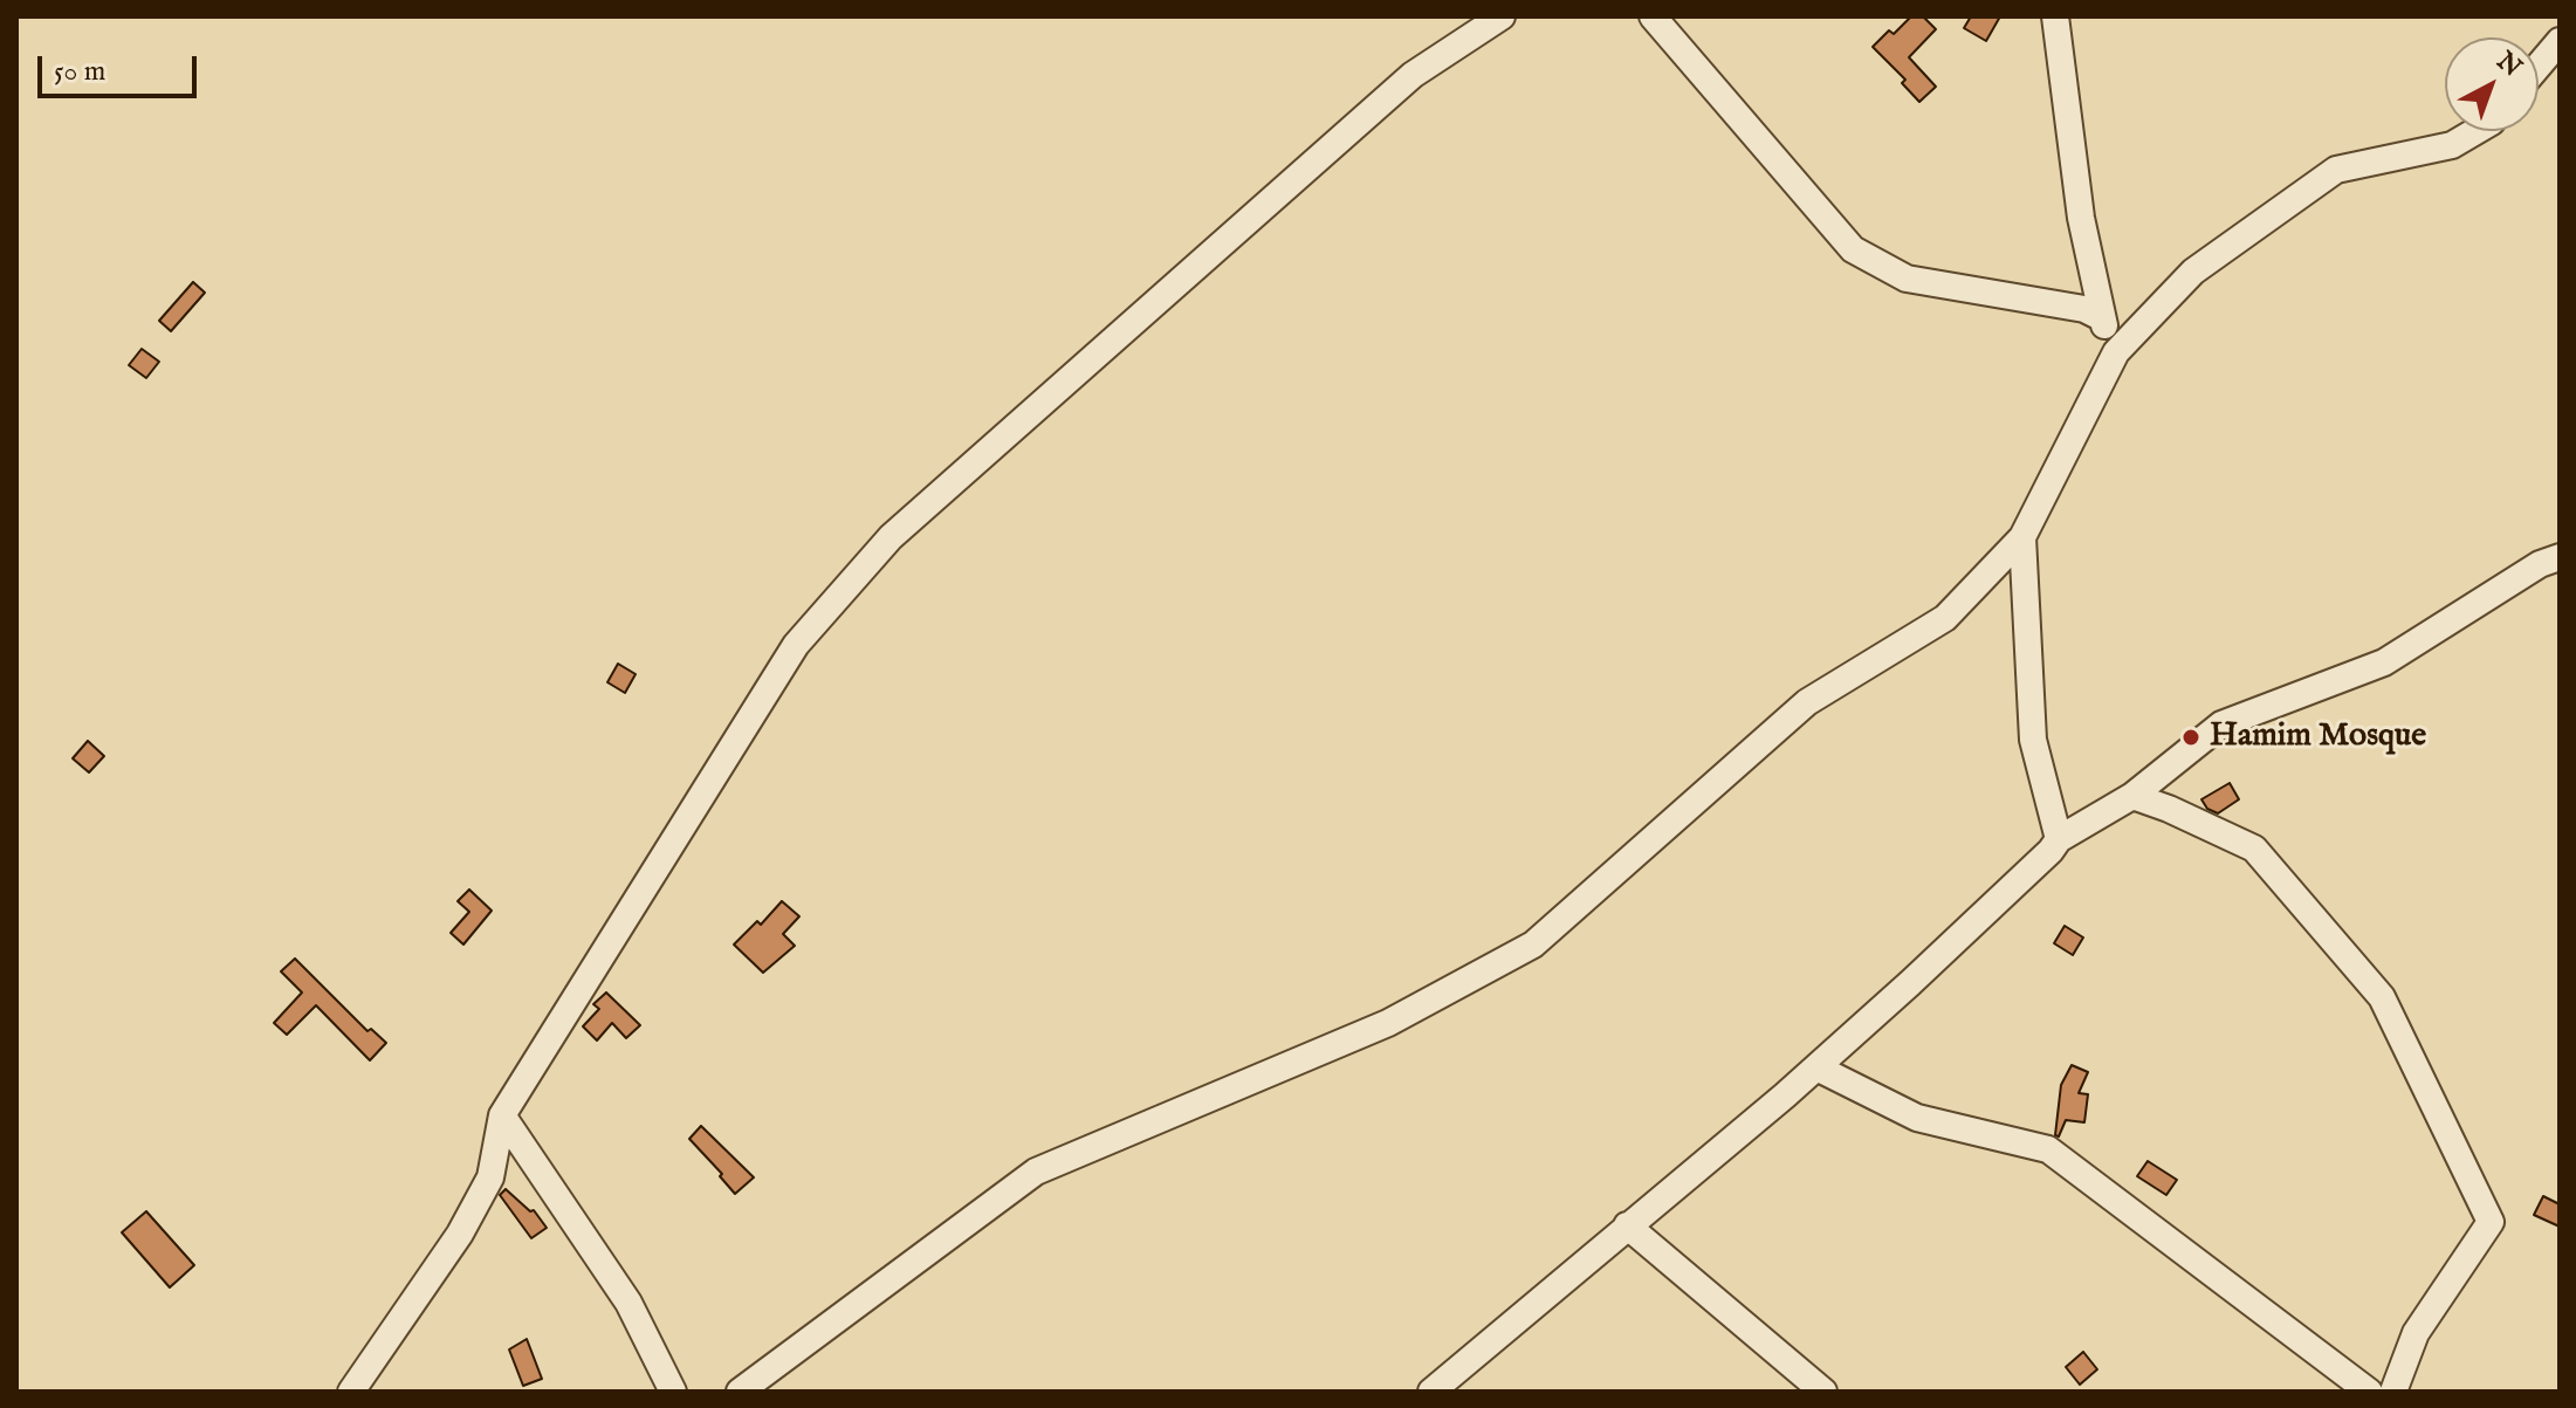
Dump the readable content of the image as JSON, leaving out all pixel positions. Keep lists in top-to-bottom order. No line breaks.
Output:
{"places":["Hamim Mosque"],"scale_bar":"50 m","north":"top right"}
